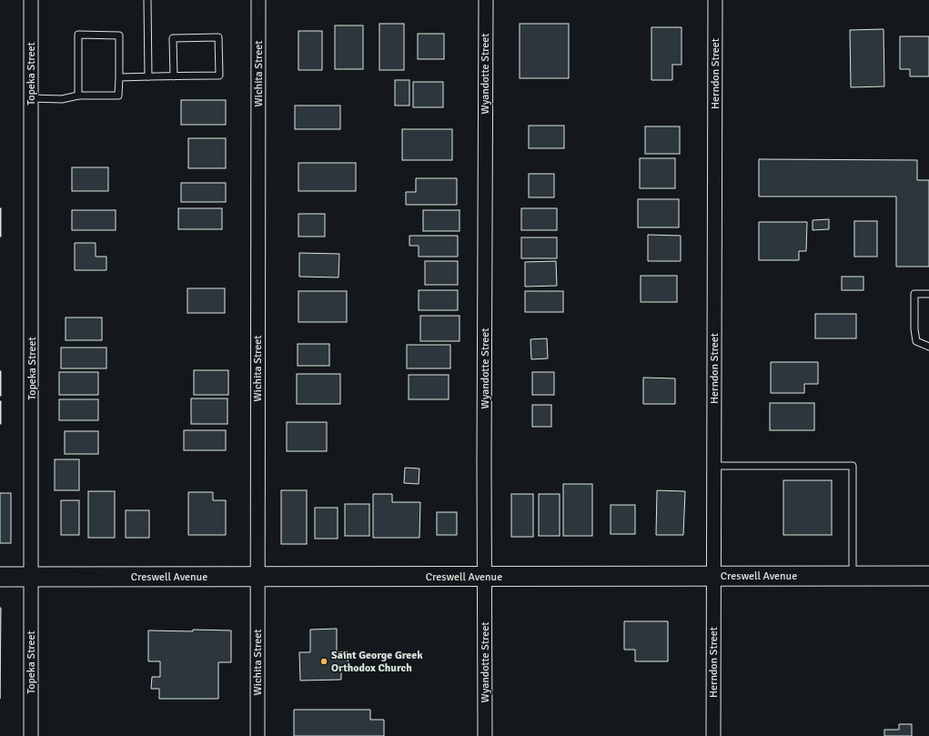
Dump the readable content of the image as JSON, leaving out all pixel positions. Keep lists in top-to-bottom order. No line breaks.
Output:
{"streets":{"street":["Topeka Street","Wichita Street","Wyandotte Street","Herndon Street","Creswell Avenue"]},"crossings":[["Topeka Street","Creswell Avenue"],["Wichita Street","Creswell Avenue"],["Wyandotte Street","Creswell Avenue"],["Herndon Street","Creswell Avenue"]],"places":["Saint George Greek Orthodox Church"]}
